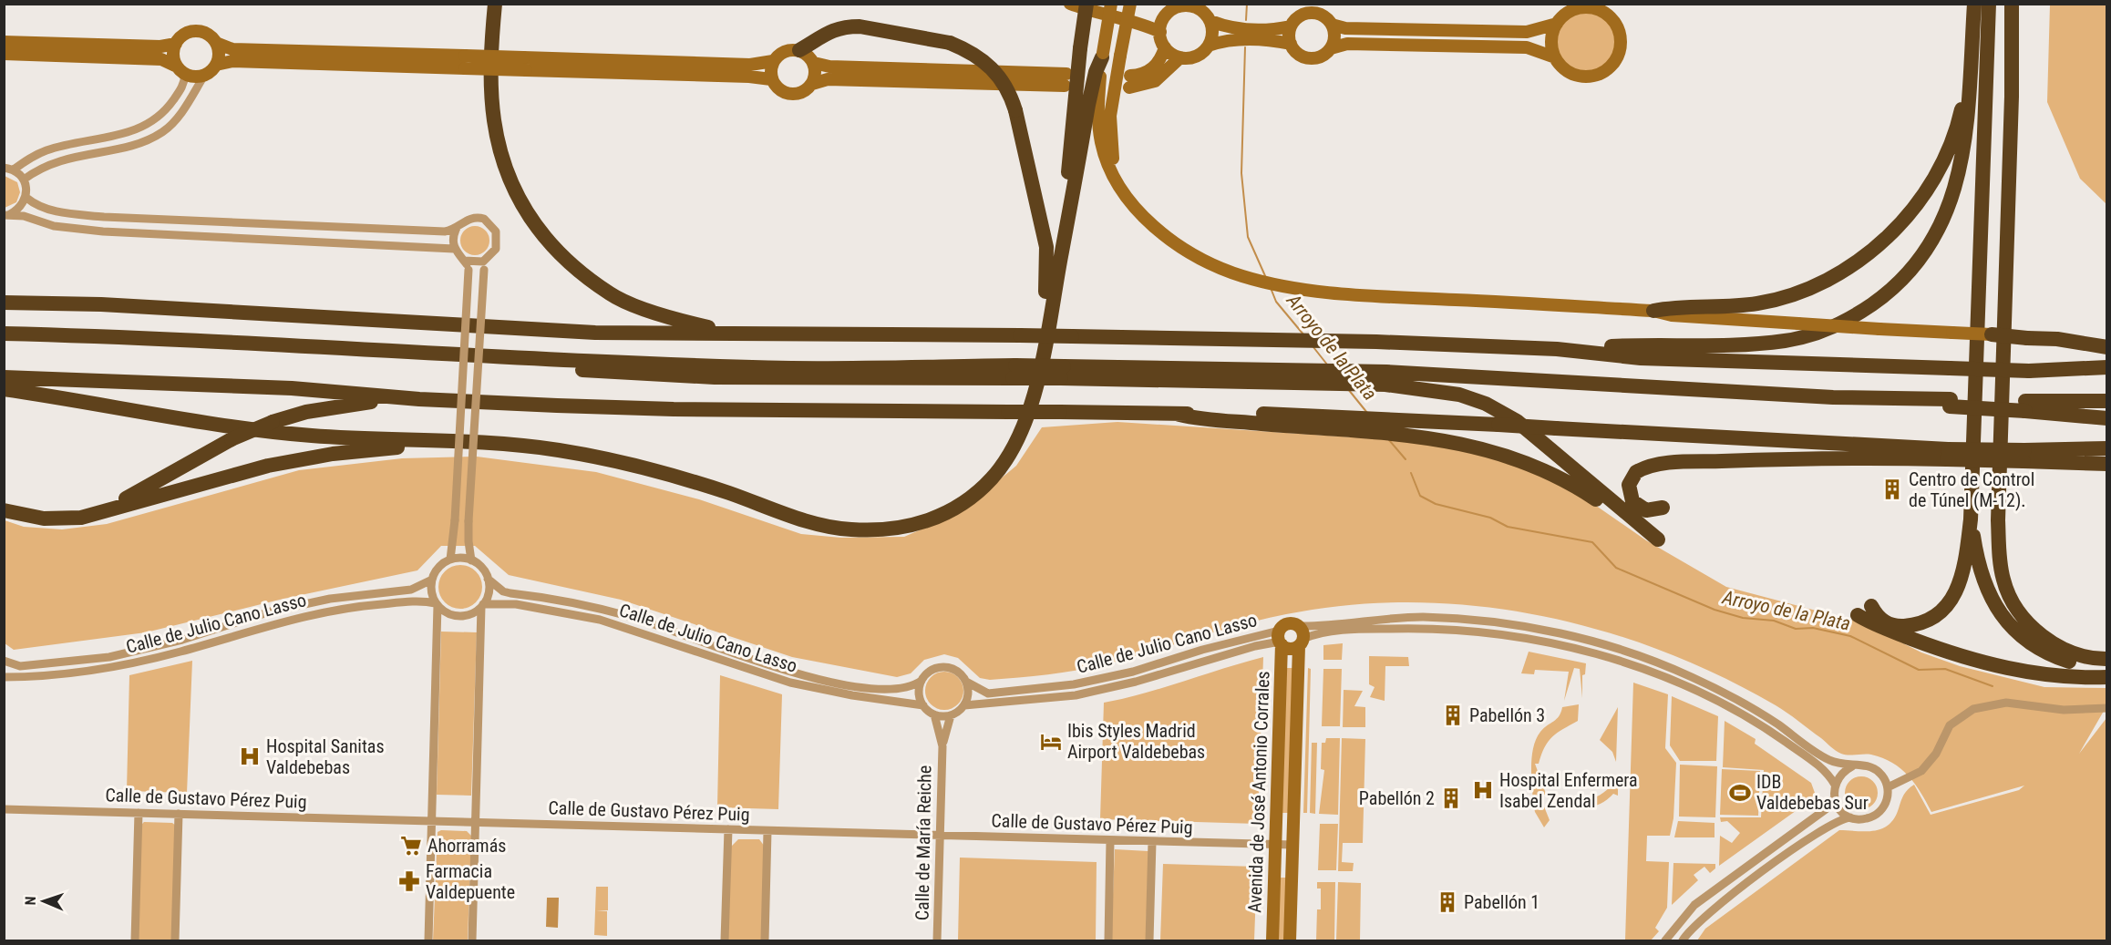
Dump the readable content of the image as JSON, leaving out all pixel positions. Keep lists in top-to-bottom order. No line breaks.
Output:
{"streets":{"street":["Calle de Julio Cano Lasso","Avenida de José Antonio Corrales","Calle de Gustavo Pérez Puig","Calle de María Reiche"]},"crossings":[["Calle de Julio Cano Lasso","Avenida de José Antonio Corrales"],["Calle de Julio Cano Lasso","Calle de María Reiche"],["Avenida de José Antonio Corrales","Calle de Gustavo Pérez Puig"],["Calle de Gustavo Pérez Puig","Calle de María Reiche"]],"water":["Arroyo de la Plata"],"places":{"building":["Centro de Control de Túnel (M-12).","Pabellón 3","Pabellón 2","Pabellón 1"],"hotel":["Ibis Styles Madrid Airport Valdebebas"],"hospital":["Hospital Sanitas Valdebebas","Hospital Enfermera Isabel Zendal"],"sports":["IDB Valdebebas Sur"],"supermarket":["Ahorramás"],"pharmacy":["Farmacia Valdepuente"]},"north":"left"}
